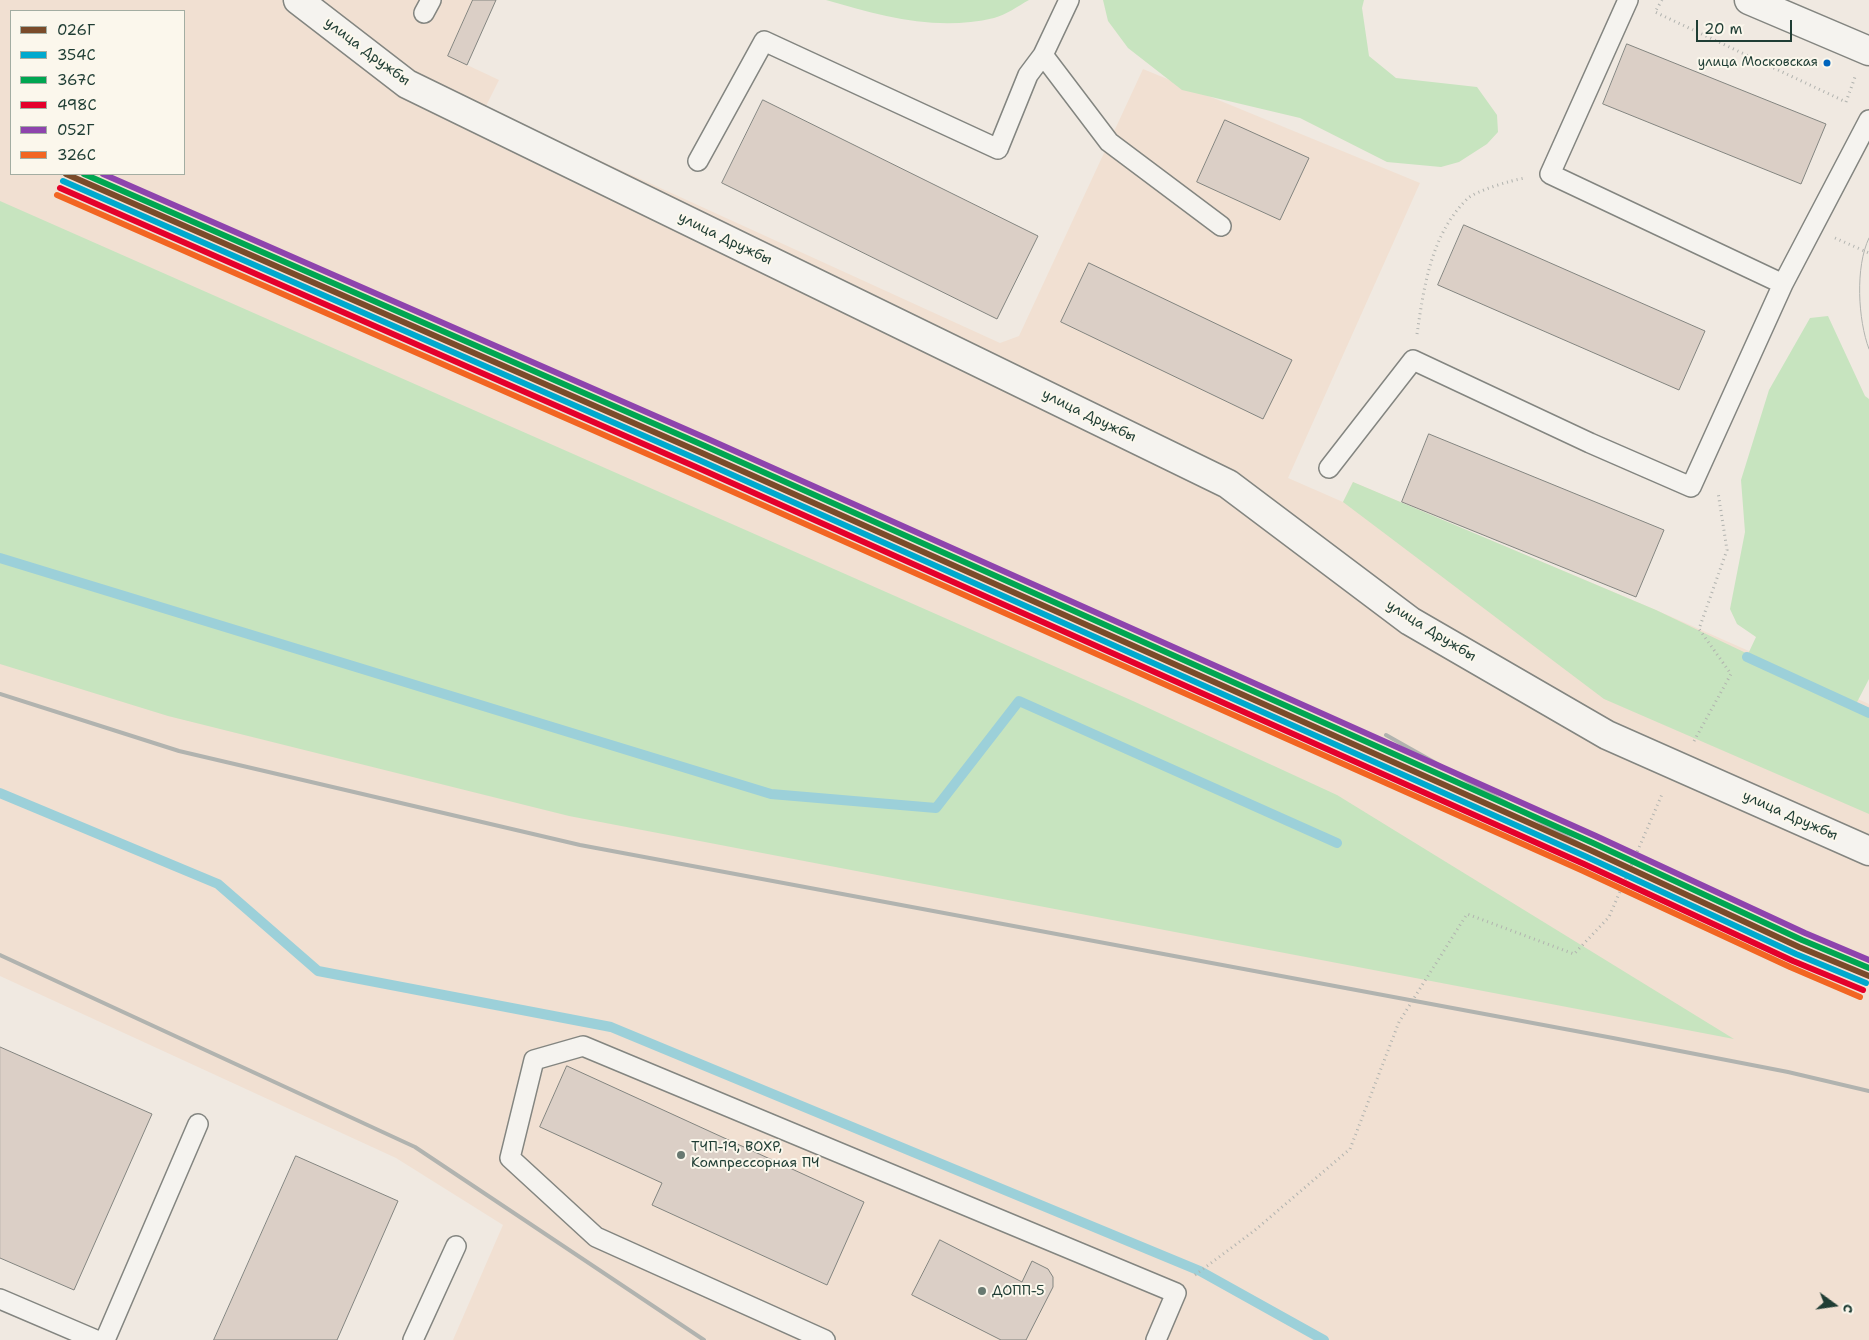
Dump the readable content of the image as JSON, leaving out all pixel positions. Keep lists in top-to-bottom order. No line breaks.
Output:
{"streets":{"street":["улица Дружбы"]},"places":["улица Московская","ТЧП-19, ВОХР, Компрессорная ПЧ","ДОПП-5"],"lines":["transit line 026Г","transit line 367С","transit line 052Г","transit line 354С","transit line 498С","transit line 326С"],"legend":["026Г","354С","367С","498С","052Г","326С"],"scale_bar":"20 m","north":"right"}
